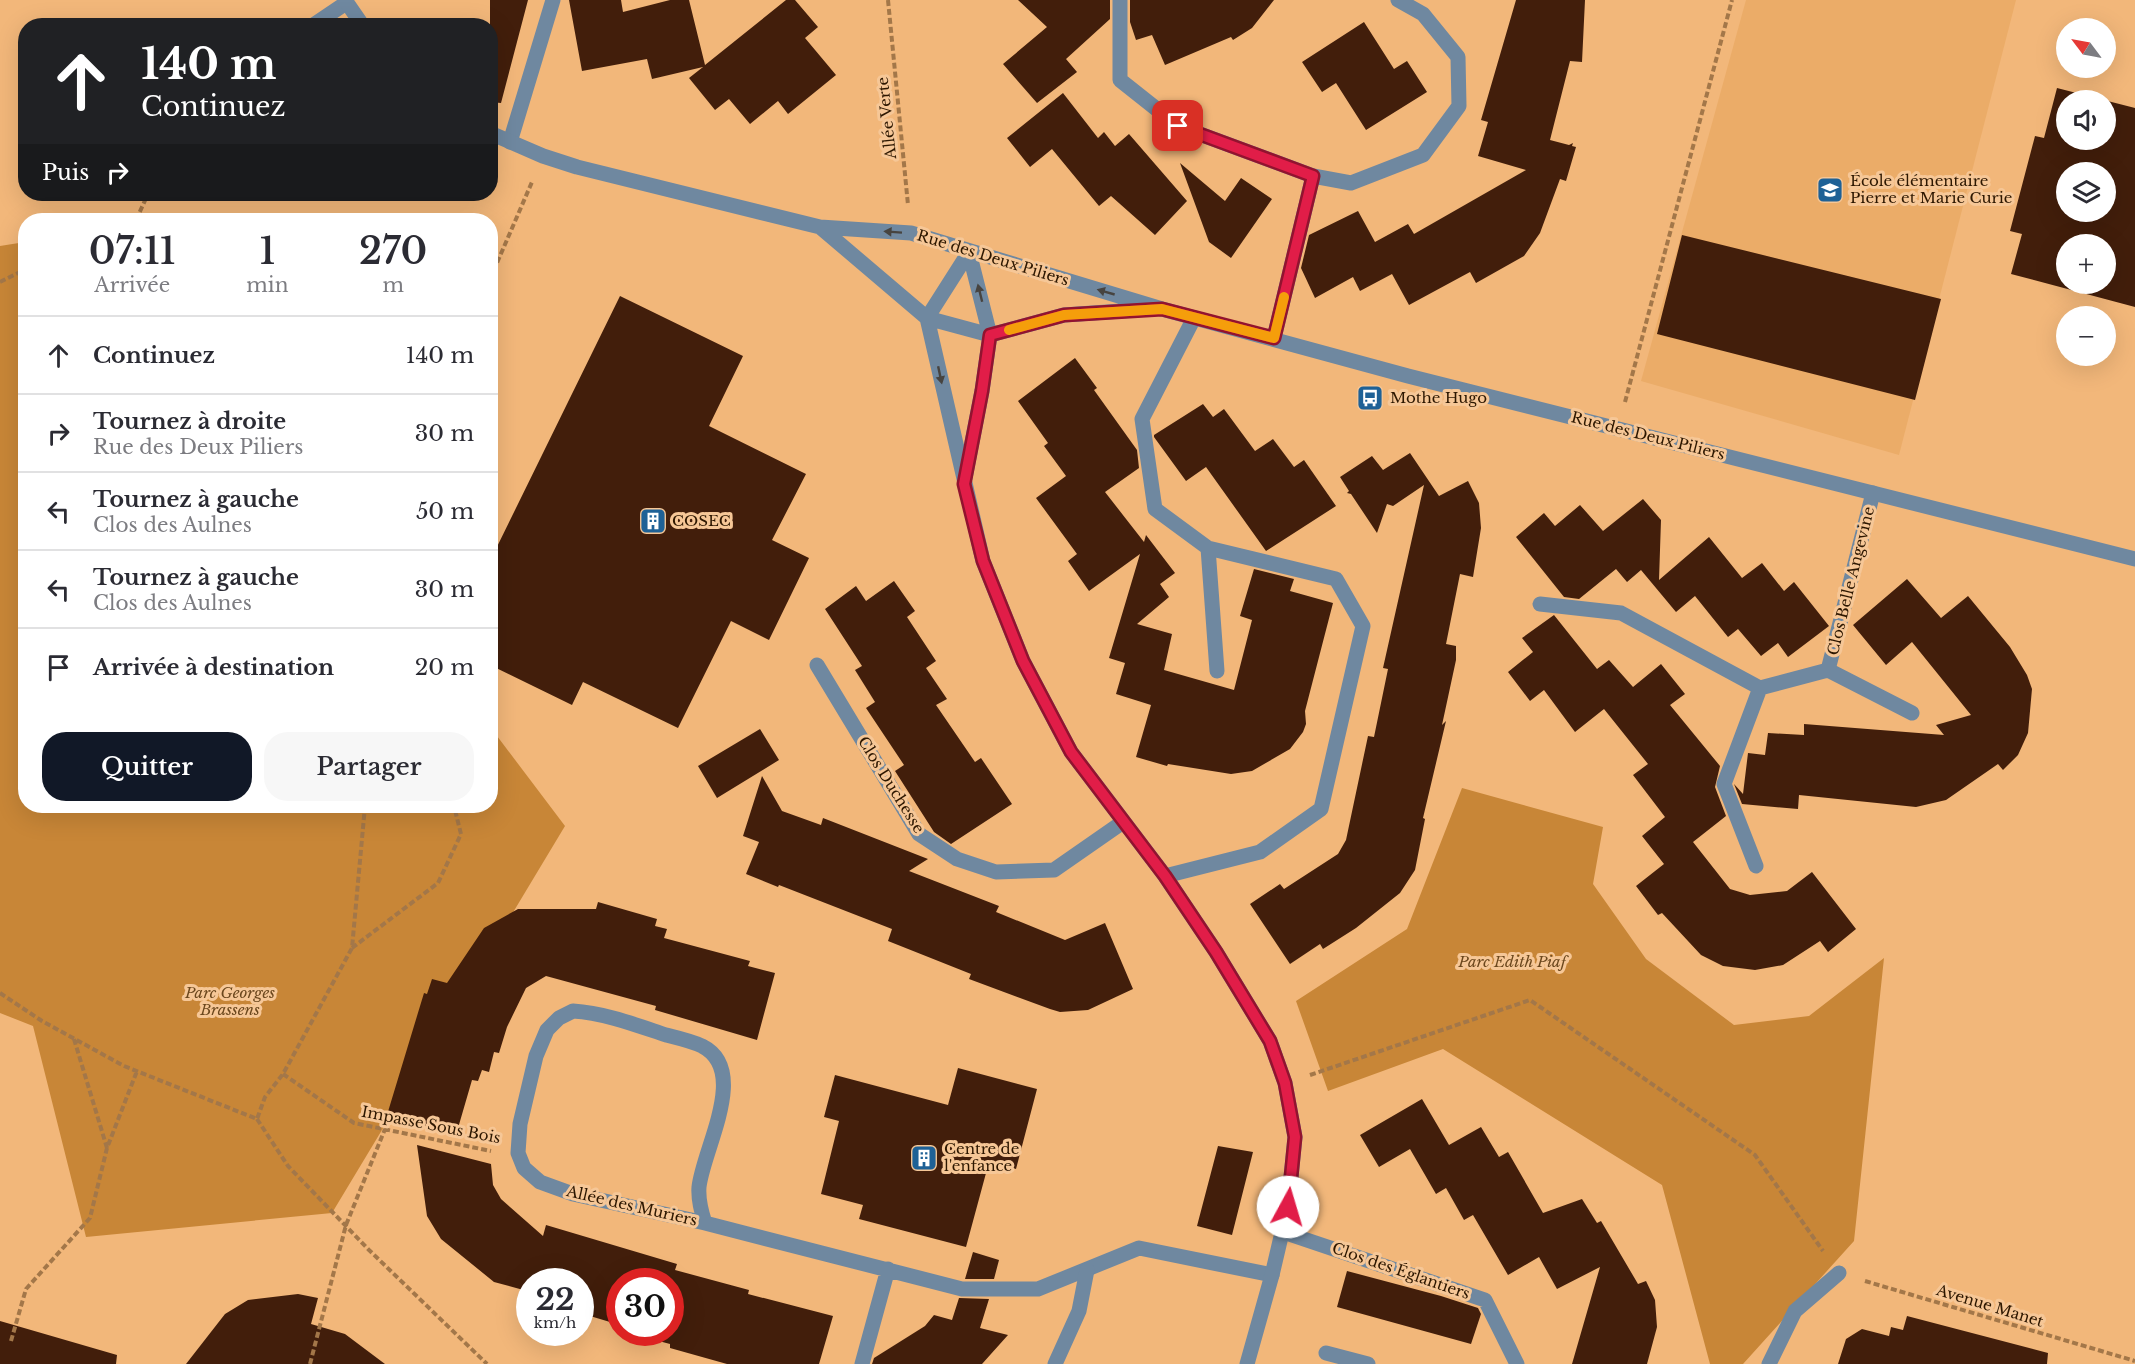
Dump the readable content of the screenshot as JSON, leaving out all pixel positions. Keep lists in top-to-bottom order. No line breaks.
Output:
{"streets":{"street":["Rue des Deux Piliers","Clos Belle Angevine","Clos Duchesse","Allée des Muriers","Clos des Églantiers"],"path":["Allée Verte","Impasse Sous Bois","Avenue Manet"]},"crossings":[["Allée Verte","Rue des Deux Piliers"],["Rue des Deux Piliers","Clos Belle Angevine"],["Impasse Sous Bois","Allée des Muriers"]],"parks":["Parc Edith Piaf","Parc Georges Brassens"],"places":{"school or university":["École élémentaire Pierre et Marie Curie"],"bus stop":["Mothe Hugo"],"building":["COSEC","Centre de l'enfance"]},"north":"top left","page":{"map_buttons":["+","−"],"turn":["140 m","Continuez"],"then":"Puis","eta":["07:11","Arrivée","1","min","270","m"],"list":[{"name":"Continuez","value":"140 m"},{"name":"Tournez à droite","note":"Rue des Deux Piliers","value":"30 m"},{"name":"Tournez à gauche","note":"Clos des Aulnes","value":"50 m"},{"name":"Tournez à gauche","note":"Clos des Aulnes","value":"30 m"},{"name":"Arrivée à destination","value":"20 m"}],"buttons":["Quitter","Partager"],"speed":"22 km/h","limit":"30"}}
